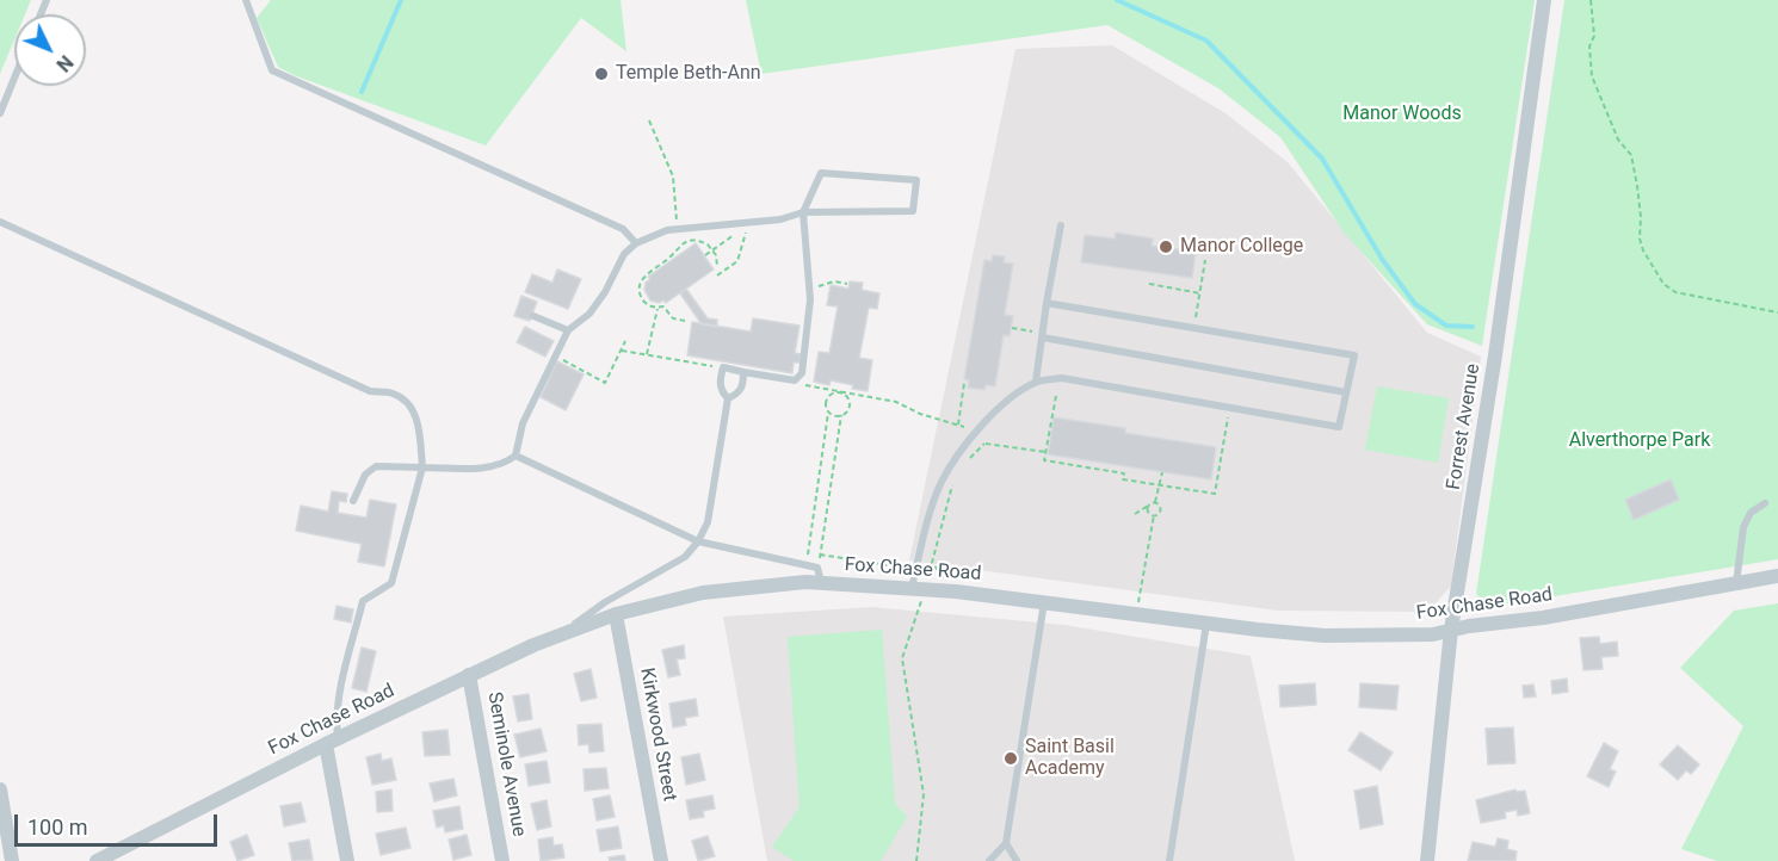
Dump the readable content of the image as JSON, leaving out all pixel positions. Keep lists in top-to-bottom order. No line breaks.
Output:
{"streets":{"street":["Forrest Avenue","Fox Chase Road","Kirkwood Street","Seminole Avenue"]},"crossings":[["Forrest Avenue","Fox Chase Road"],["Fox Chase Road","Kirkwood Street"],["Fox Chase Road","Seminole Avenue"]],"parks":["Manor Woods","Alverthorpe Park"],"places":["Temple Beth-Ann","Manor College","Saint Basil Academy"],"scale_bar":"100 m","north":"bottom right"}
